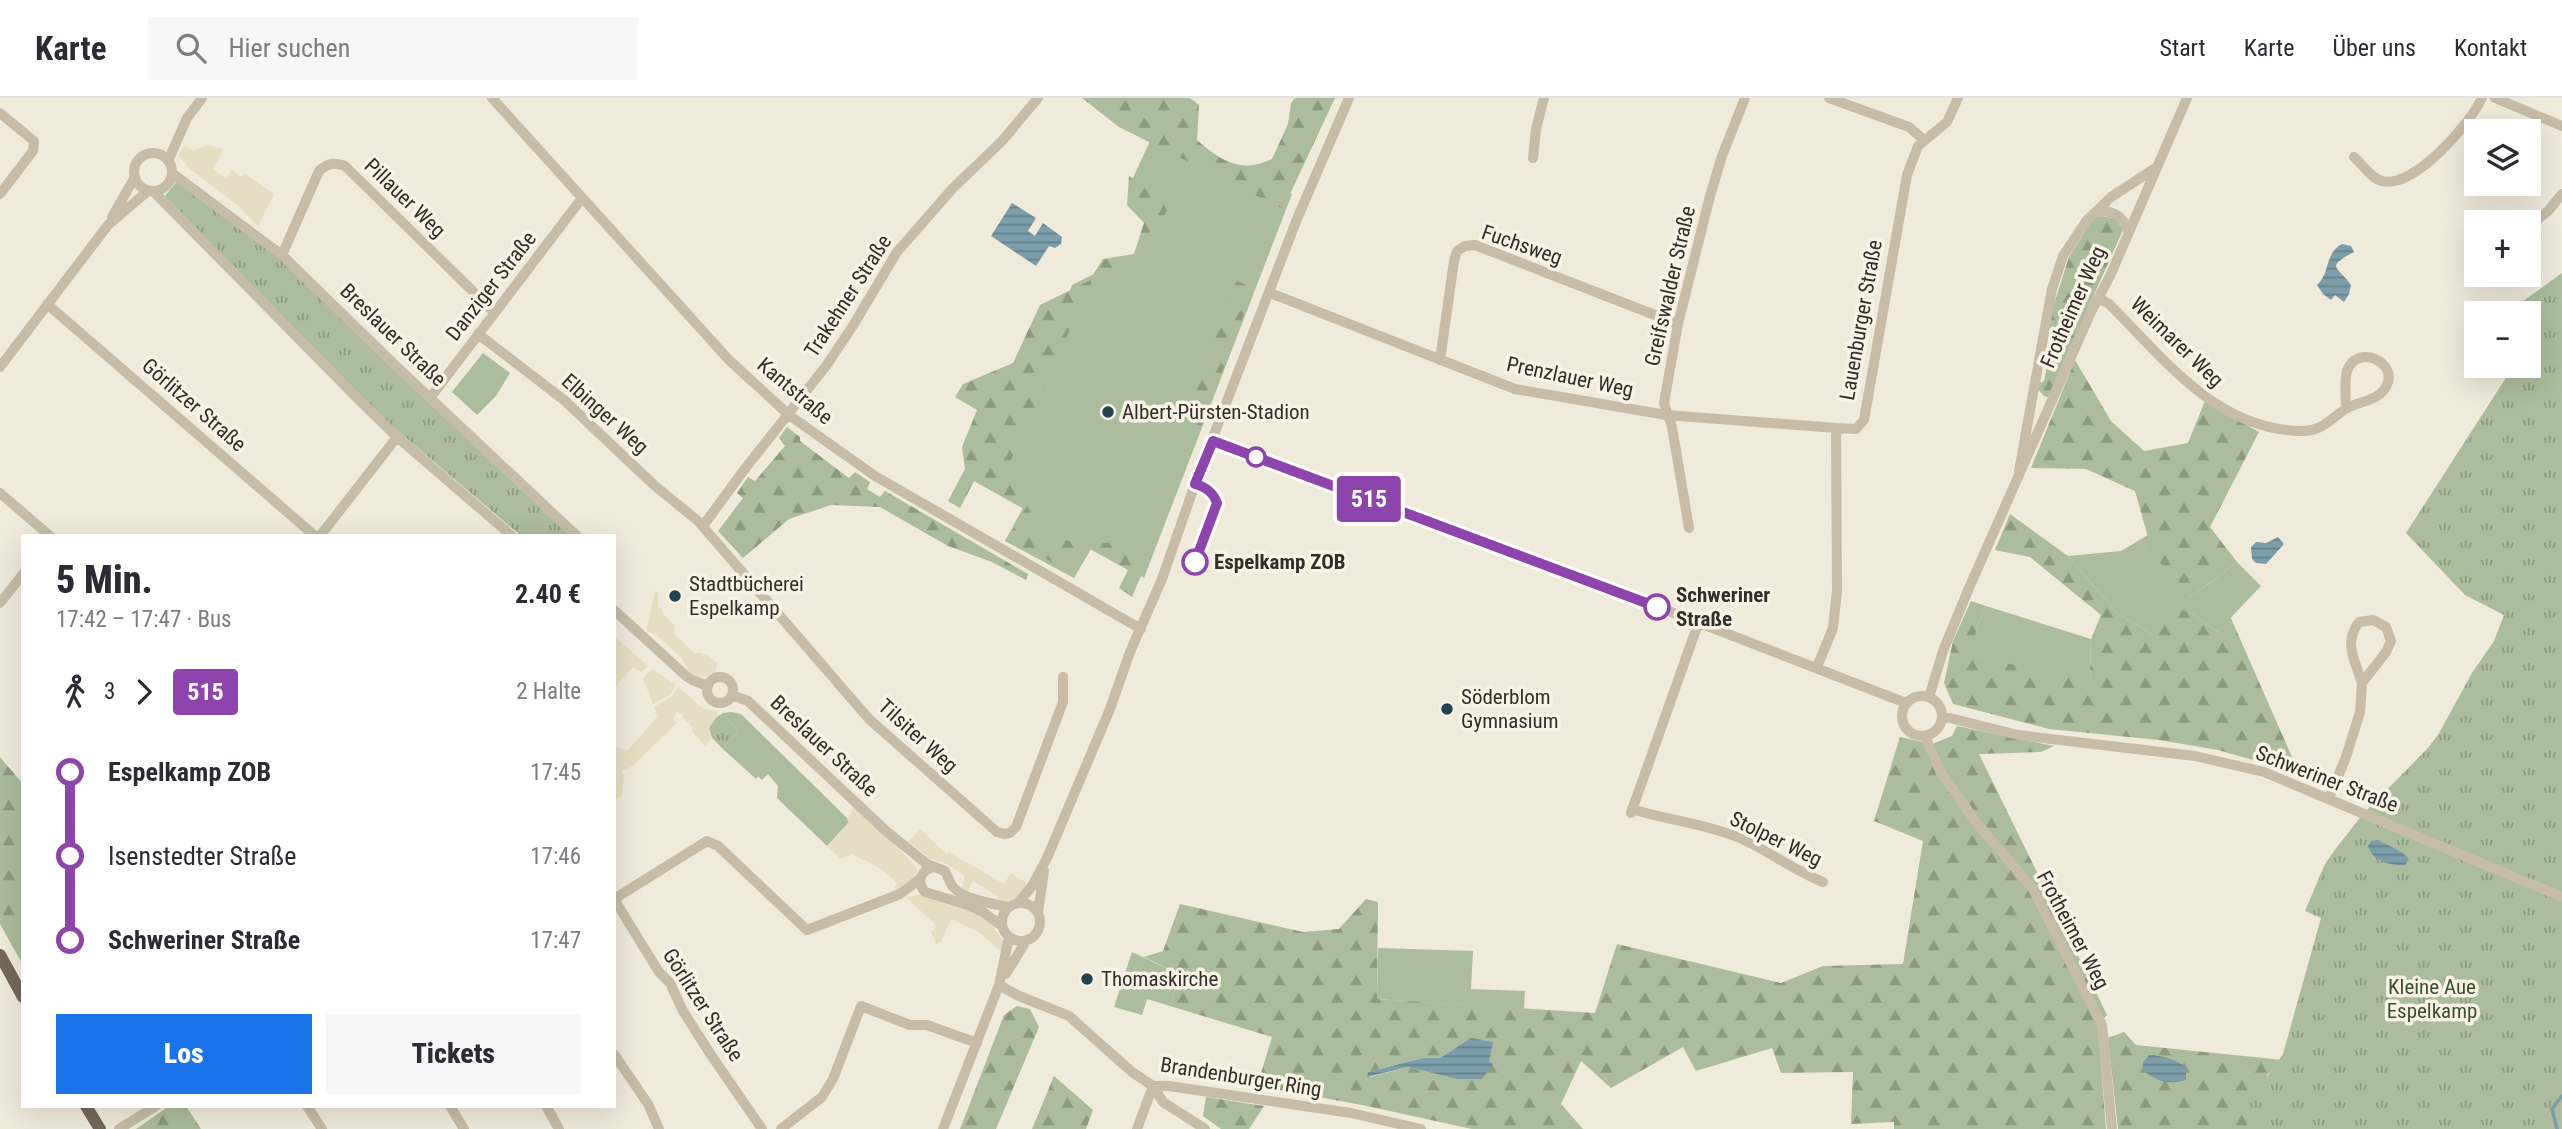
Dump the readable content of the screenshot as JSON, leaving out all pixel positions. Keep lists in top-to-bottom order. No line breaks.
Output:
{"streets":{"street":["Pillauer Weg","Fuchsweg","Danziger Straße","Greifswalder Straße","Trakehner Straße","Frotheimer Weg","Lauenburger Straße","Breslauer Straße","Weimarer Weg","Prenzlauer Weg","Kantstraße","Görlitzer Straße","Elbinger Weg","Tilsiter Weg","Schweriner Straße","Stolper Weg","Brandenburger Ring"]},"crossings":[["Pillauer Weg","Danziger Straße"],["Pillauer Weg","Breslauer Straße"],["Fuchsweg","Greifswalder Straße"],["Fuchsweg","Prenzlauer Weg"],["Danziger Straße","Breslauer Straße"],["Danziger Straße","Kantstraße"],["Danziger Straße","Elbinger Weg"],["Greifswalder Straße","Prenzlauer Weg"],["Trakehner Straße","Kantstraße"],["Trakehner Straße","Elbinger Weg"],["Trakehner Straße","Tilsiter Weg"],["Frotheimer Weg","Weimarer Weg"],["Frotheimer Weg","Schweriner Straße"],["Lauenburger Straße","Prenzlauer Weg"],["Elbinger Weg","Tilsiter Weg"]],"parks":["Kleine Aue Espelkamp"],"places":["Albert-Pürsten-Stadion","Espelkamp ZOB","Stadtbücherei Espelkamp","Schweriner Straße","Söderblom Gymnasium","Thomaskirche"],"lines":["bus line 515"],"page":{"header":"Karte","search":"Hier suchen","nav":["Start","Karte","Über uns","Kontakt"],"on_map":"515","map_buttons":["+","−"],"heading":["5 Min.","17:42 – 17:47 · Bus","2.40 €"],"legs":["3","515","2 Halte"],"list":[{"name":"Espelkamp ZOB","value":"17:45"},{"name":"Isenstedter Straße","value":"17:46"},{"name":"Schweriner Straße","value":"17:47"}],"buttons":["Los","Tickets"]}}
